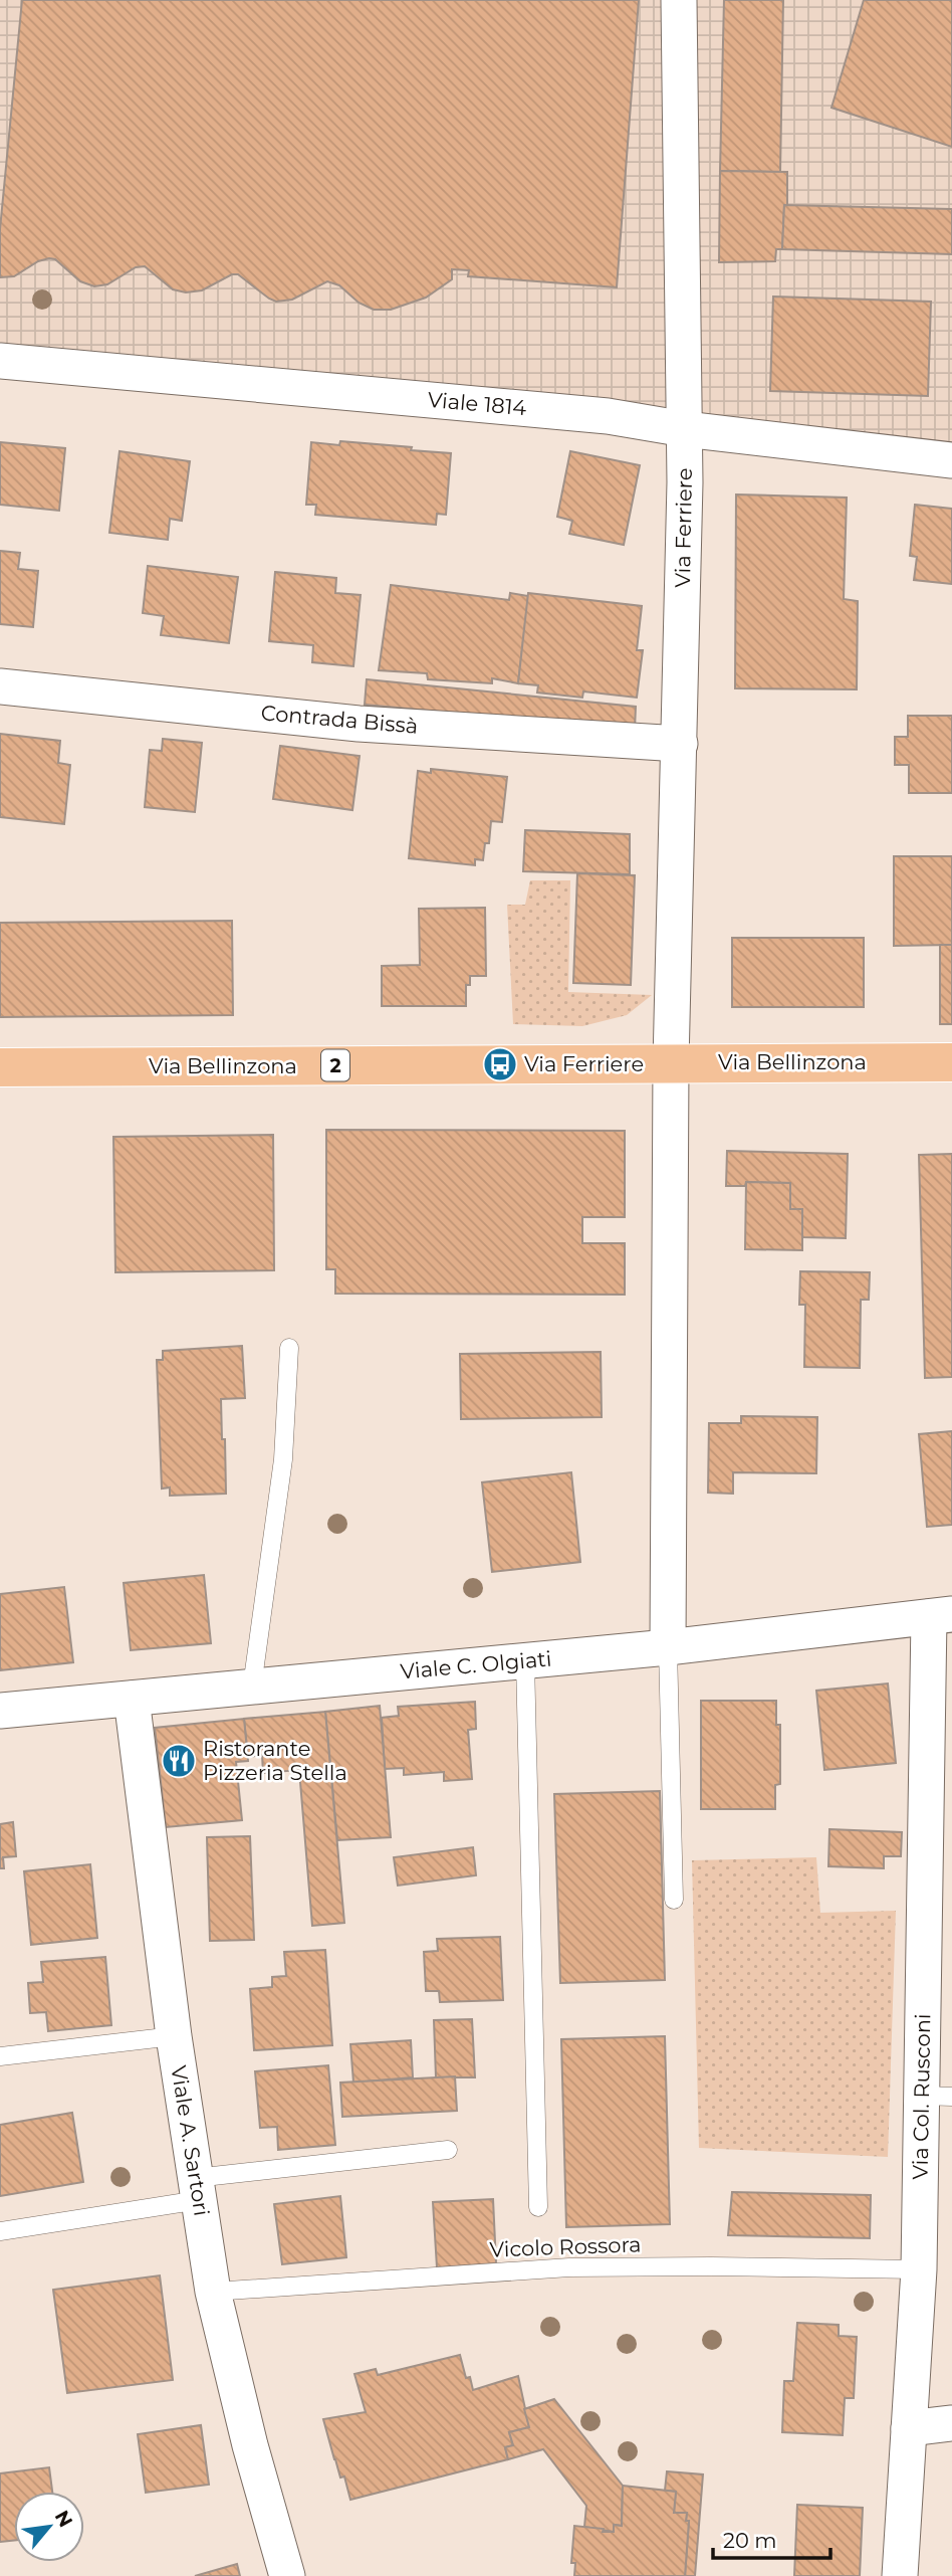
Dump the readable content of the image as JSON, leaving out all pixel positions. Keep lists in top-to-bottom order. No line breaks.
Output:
{"streets":{"main road":["Via Bellinzona","2"],"street":["Viale 1814","Via Ferriere","Contrada Bissà","Viale C. Olgiati","Via Col. Rusconi","Viale A. Sartori"],"lane":["Vicolo Rossora"]},"crossings":[["Viale 1814","Via Ferriere"],["Via Ferriere","Contrada Bissà"],["Via Ferriere","Via Bellinzona"],["Via Ferriere","Viale C. Olgiati"],["Viale C. Olgiati","Via Col. Rusconi"],["Viale C. Olgiati","Viale A. Sartori"],["Via Col. Rusconi","Vicolo Rossora"],["Viale A. Sartori","Vicolo Rossora"]],"places":{"bus stop":["Via Ferriere"],"restaurant":["Ristorante Pizzeria Stella"]},"scale_bar":"20 m","north":"top right"}
